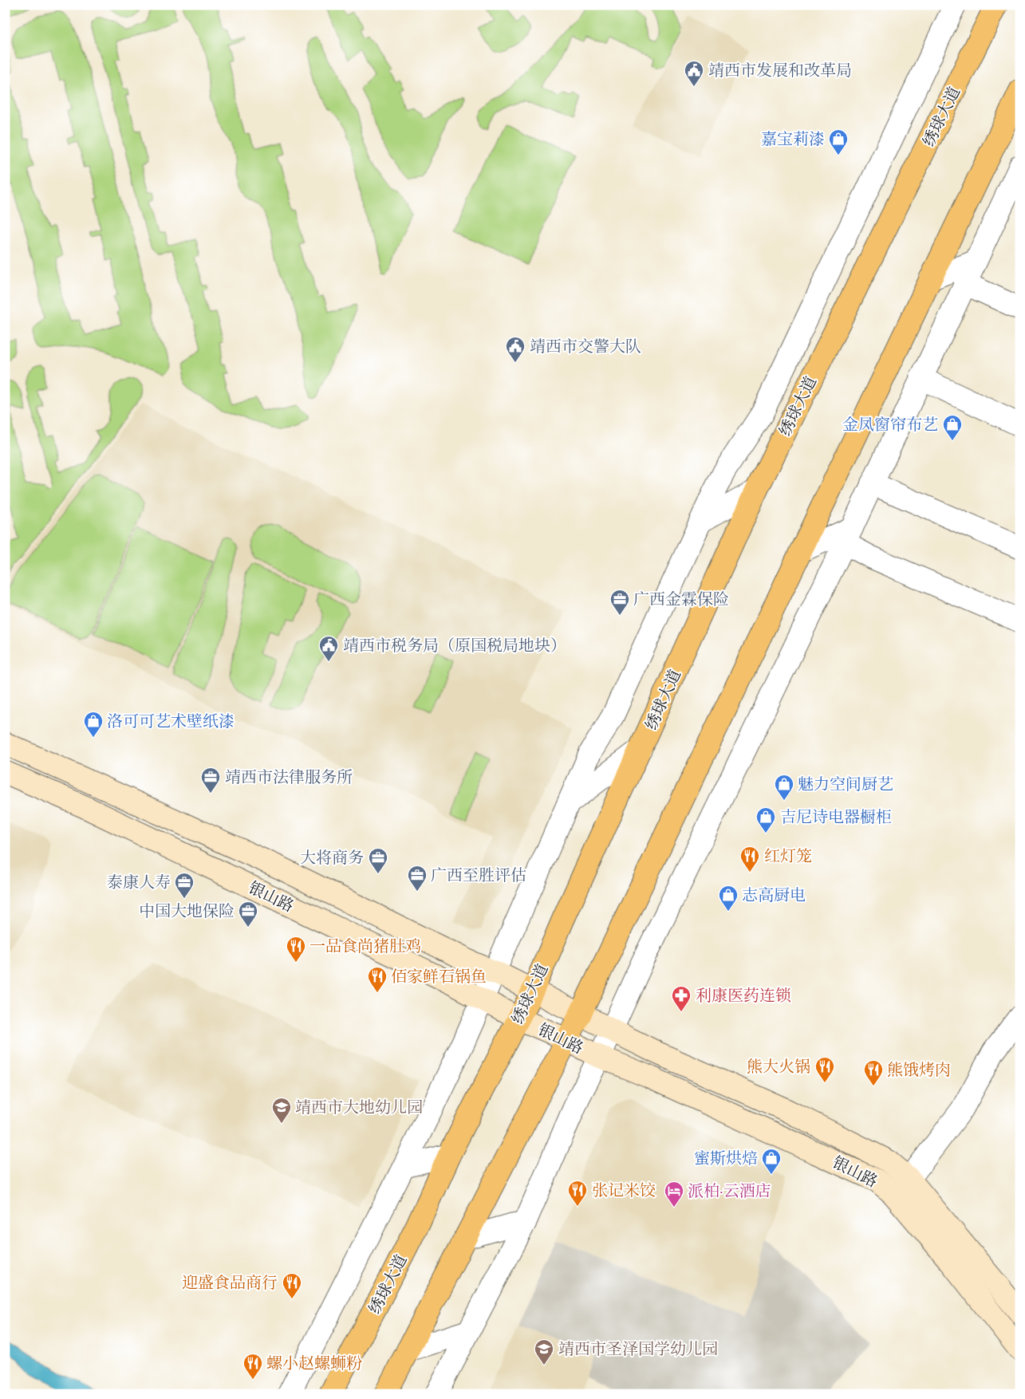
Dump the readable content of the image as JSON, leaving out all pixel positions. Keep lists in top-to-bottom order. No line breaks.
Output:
{"streets":{"main road":["绣球大道","银山路"]},"crossings":[["绣球大道","银山路"]],"places":{"public building":["靖西市发展和改革局","靖西市交警大队","靖西市税务局（原国税局地块）"],"shop":["嘉宝莉漆","金凤窗帘布艺","洛可可艺术壁纸漆","魅力空间厨艺","吉尼诗电器橱柜","志高厨电","蜜斯烘焙"],"office":["广西金霖保险","靖西市法律服务所","大将商务","广西至胜评估","泰康人寿","中国大地保险"],"restaurant":["红灯笼","一品食尚猪肚鸡","佰家鲜石锅鱼","熊大火锅","熊饿烤肉","张记米饺","迎盛食品商行","螺小赵螺蛳粉"],"pharmacy":["利康医药连锁"],"school or university":["靖西市大地幼儿园","靖西市圣泽国学幼儿园"],"hotel":["派柏·云酒店"]}}
